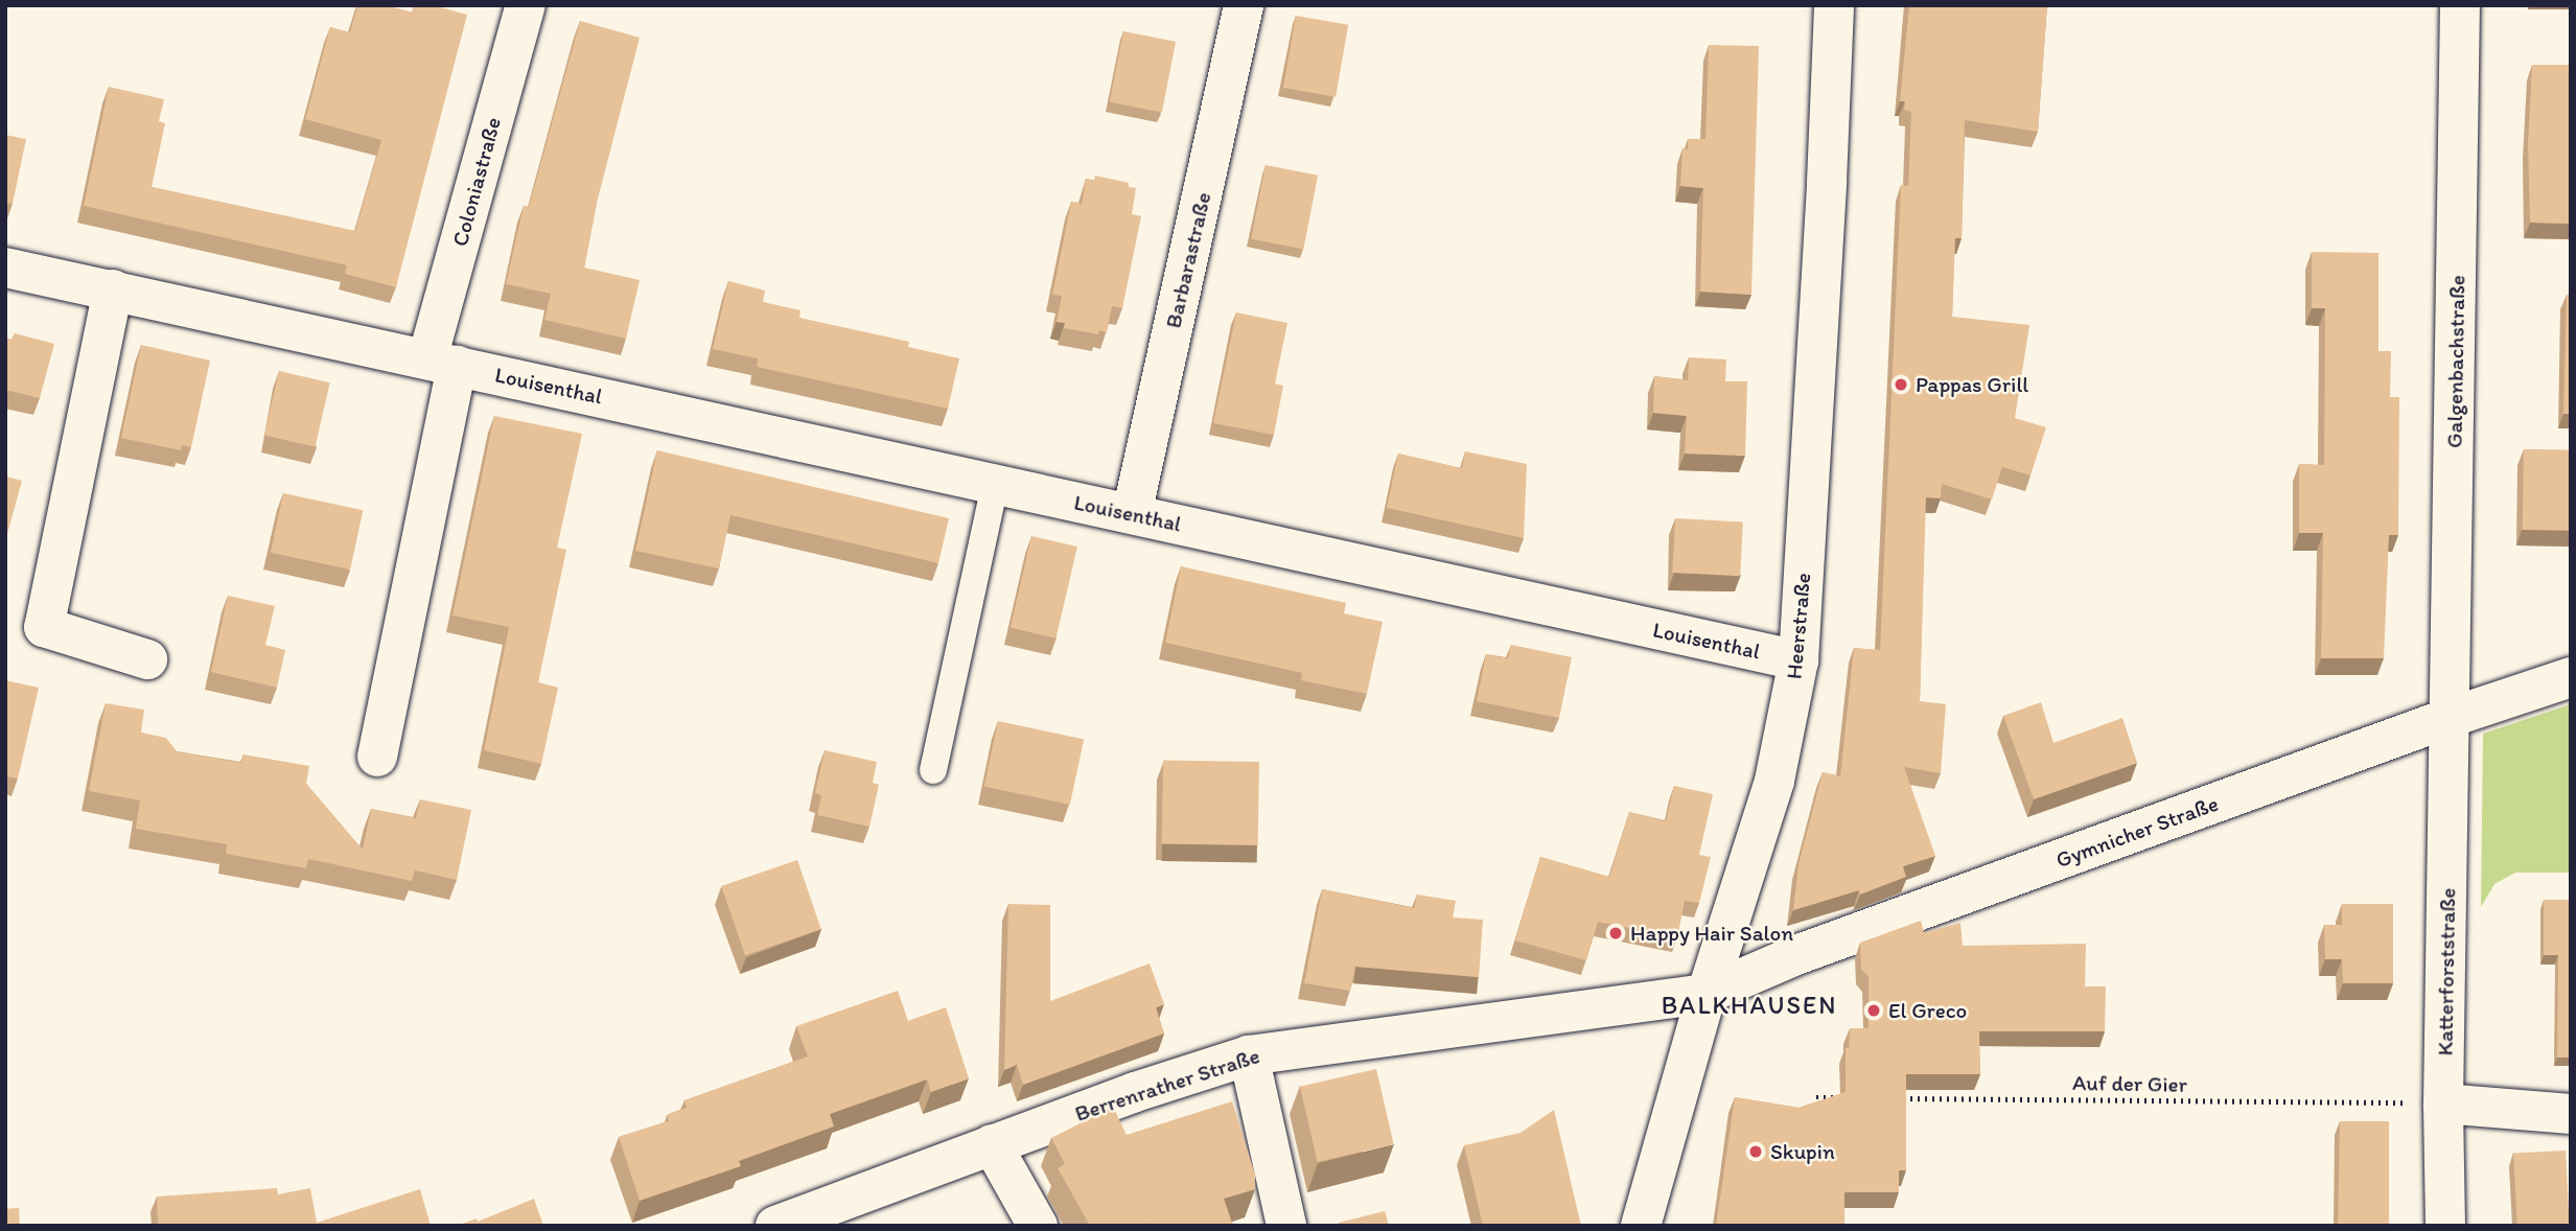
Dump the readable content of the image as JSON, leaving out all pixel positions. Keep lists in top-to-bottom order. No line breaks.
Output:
{"streets":{"street":["Coloniastraße","Barbarastraße","Galgenbachstraße","Louisenthal","Heerstraße","Gymnicher Straße","Katterforststraße","Berrenrather Straße"],"path":["Auf der Gier"]},"crossings":[["Coloniastraße","Louisenthal"],["Barbarastraße","Louisenthal"],["Galgenbachstraße","Gymnicher Straße"],["Galgenbachstraße","Katterforststraße"],["Louisenthal","Heerstraße"],["Heerstraße","Gymnicher Straße"],["Heerstraße","Berrenrather Straße"],["Gymnicher Straße","Katterforststraße"],["Gymnicher Straße","Berrenrather Straße"],["Katterforststraße","Auf der Gier"]],"districts":["BALKHAUSEN"],"places":["Pappas Grill","Happy Hair Salon","El Greco","Skupin"]}
